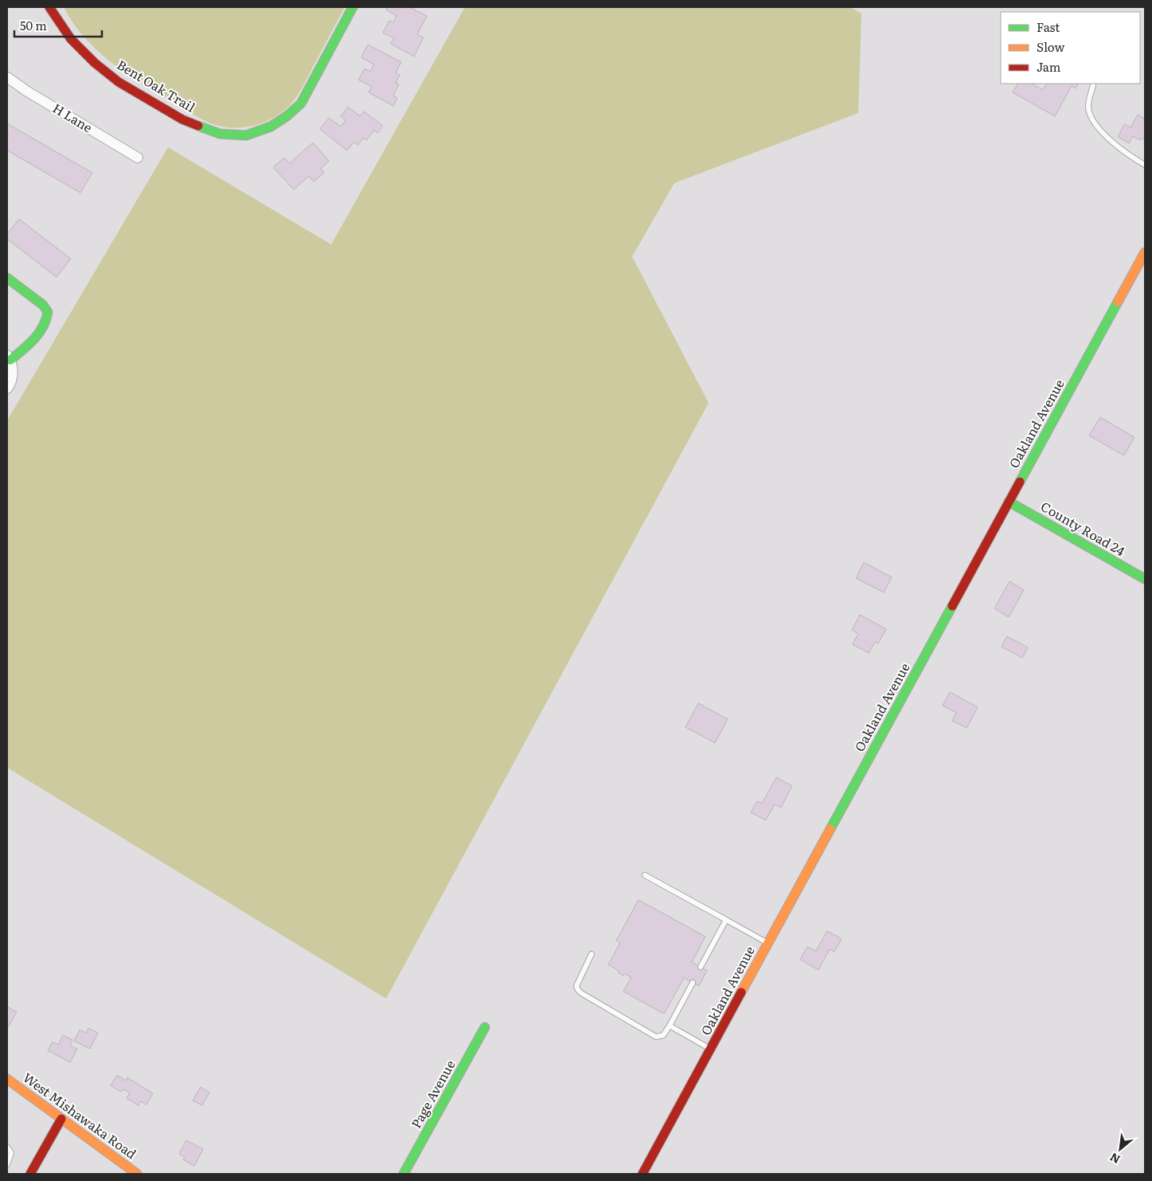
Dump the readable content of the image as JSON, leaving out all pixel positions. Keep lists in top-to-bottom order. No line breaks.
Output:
{"streets":{"street":["Bent Oak Trail","H Lane","Oakland Avenue","County Road 24","Page Avenue","West Mishawaka Road"]},"crossings":[["Oakland Avenue","County Road 24"]],"legend":["Fast","Slow","Jam"],"scale_bar":"50 m","north":"bottom left"}
